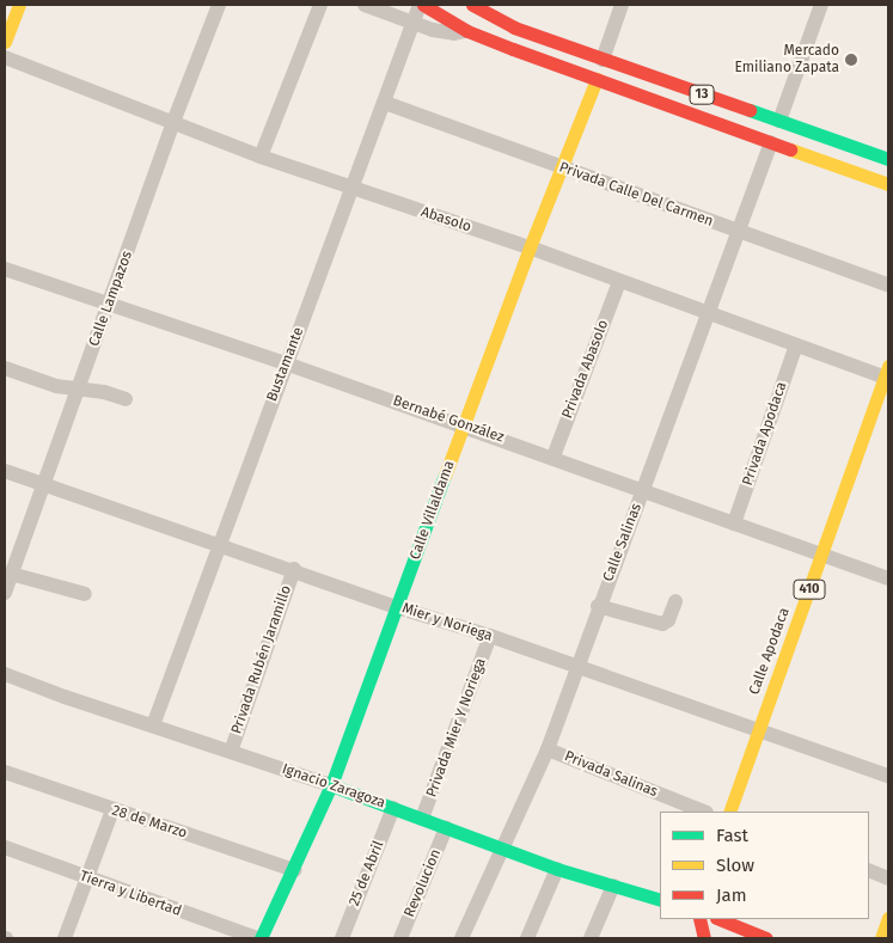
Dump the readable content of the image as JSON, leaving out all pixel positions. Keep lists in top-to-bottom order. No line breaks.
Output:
{"streets":{"main road":["13","Calle Villaldama","410","Calle Apodaca","Ignacio Zaragoza"],"street":["Privada Calle Del Carmen","Abasolo","Calle Lampazos","Bustamante","Privada Abasolo","Bernabé González","Privada Apodaca","Calle Salinas","Mier y Noriega","Privada Rubén Jaramillo","Privada Mier Y Noriega","Privada Salinas","28 de Marzo","25 de Abril","Revolucion","Tierra y Libertad"]},"crossings":[["13","Bustamante"],["13","Calle Villaldama"],["13","Calle Salinas"],["Privada Calle Del Carmen","Bustamante"],["Privada Calle Del Carmen","Calle Villaldama"],["Privada Calle Del Carmen","Calle Salinas"],["Abasolo","Calle Lampazos"],["Abasolo","Bustamante"],["Abasolo","Privada Abasolo"],["Abasolo","Privada Apodaca"],["Abasolo","Calle Villaldama"],["Abasolo","Calle Salinas"],["Abasolo","Calle Apodaca"],["Calle Lampazos","Bernabé González"],["Calle Lampazos","Mier y Noriega"],["Bustamante","Bernabé González"],["Bustamante","Mier y Noriega"],["Bustamante","Ignacio Zaragoza"],["Privada Abasolo","Bernabé González"],["Bernabé González","Privada Apodaca"],["Bernabé González","Calle Villaldama"],["Bernabé González","Calle Salinas"],["Bernabé González","Calle Apodaca"],["Calle Villaldama","Mier y Noriega"],["Calle Villaldama","Ignacio Zaragoza"],["Calle Villaldama","28 de Marzo"],["Calle Villaldama","Tierra y Libertad"],["Calle Salinas","Mier y Noriega"],["Calle Salinas","Privada Salinas"],["Calle Salinas","Ignacio Zaragoza"],["Mier y Noriega","Calle Apodaca"],["Mier y Noriega","Privada Rubén Jaramillo"],["Mier y Noriega","Privada Mier Y Noriega"],["Privada Rubén Jaramillo","Ignacio Zaragoza"],["Privada Mier Y Noriega","Ignacio Zaragoza"],["Ignacio Zaragoza","25 de Abril"],["Ignacio Zaragoza","Revolucion"]],"places":["Mercado Emiliano Zapata"],"legend":["Fast","Slow","Jam"]}
